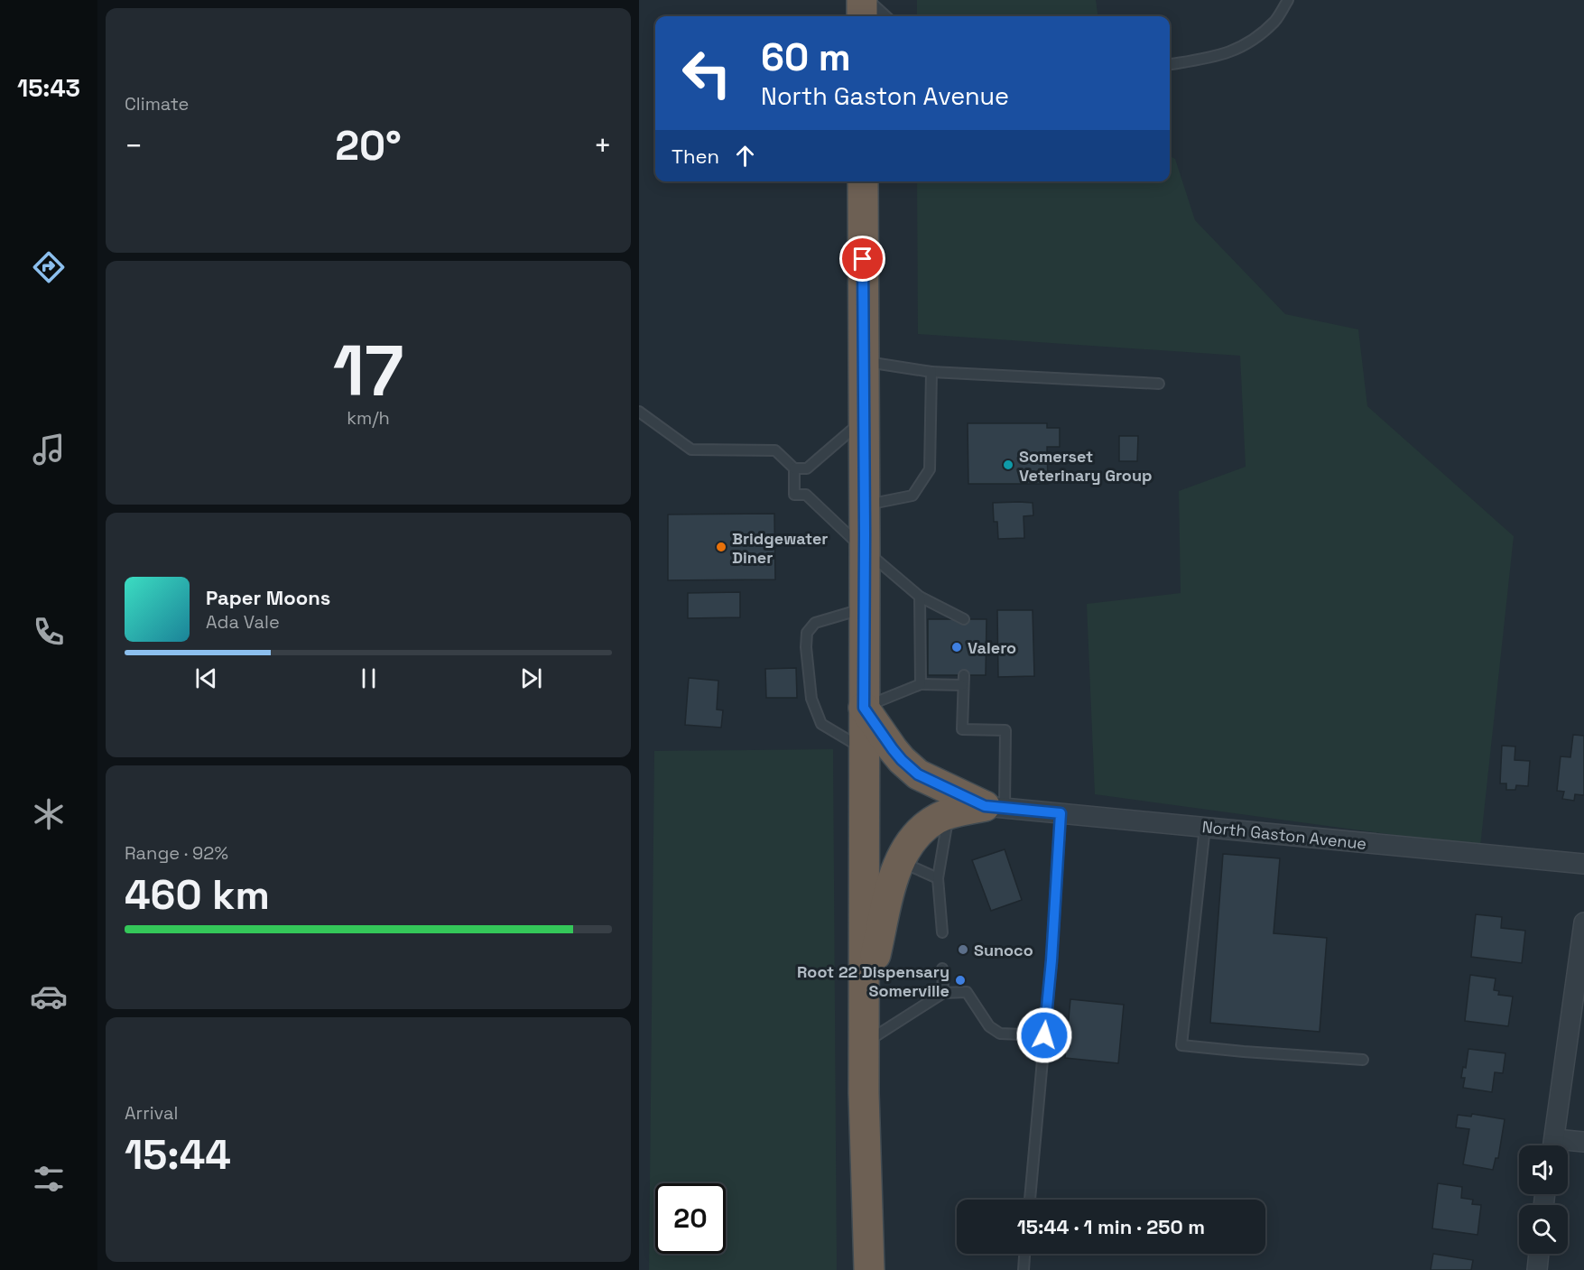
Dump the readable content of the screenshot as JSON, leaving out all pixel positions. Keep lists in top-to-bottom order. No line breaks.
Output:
{"streets":{"street":["North Gaston Avenue"]},"places":["Somerset Veterinary Group","Bridgewater Diner","Valero","Sunoco","Root 22 Dispensary Somerville"],"page":{"tabs":"15:43","tile":["Climate",["17","km/h"],["Range · 92%","460 km"],["Arrival","15:44"]],"turn":["60 m","North Gaston Avenue"],"heat":["−","20°","+"],"then":"Then","song":["Paper Moons","Ada Vale"],"limit":"20","trip":"15:44 · 1 min · 250 m"}}
